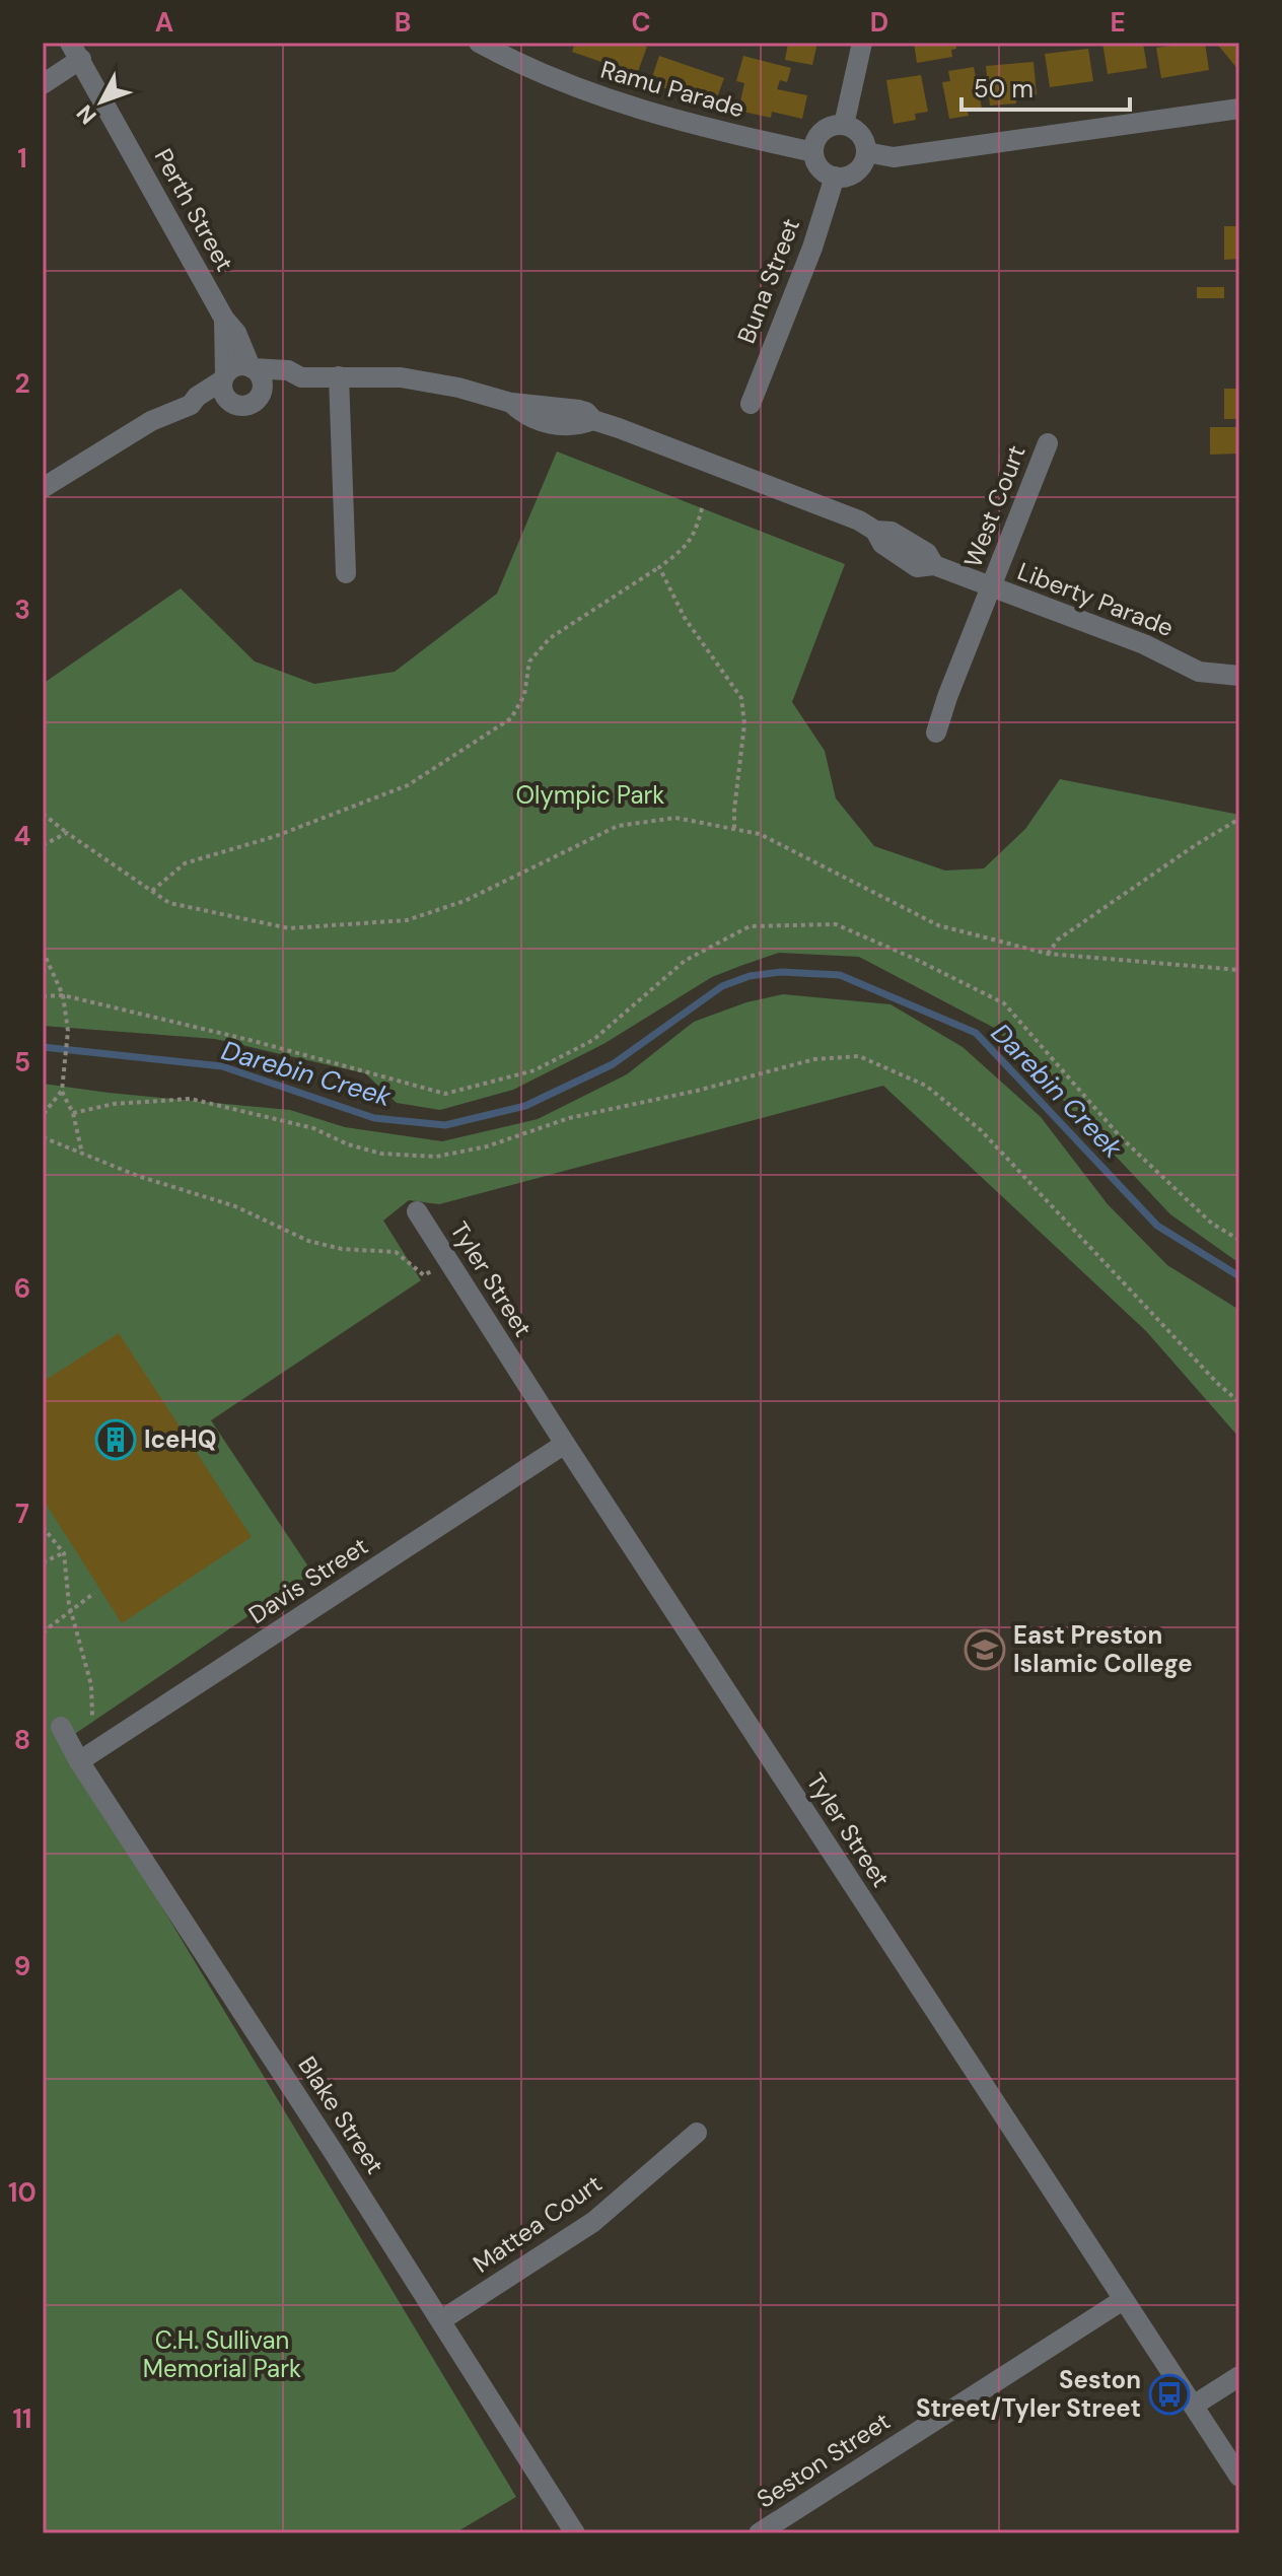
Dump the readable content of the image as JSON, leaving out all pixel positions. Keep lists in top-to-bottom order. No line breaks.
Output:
{"streets":{"street":["Ramu Parade","Perth Street","Buna Street","West Court","Liberty Parade","Tyler Street","Davis Street","Blake Street","Mattea Court","Seston Street"]},"crossings":[["Ramu Parade","Buna Street"],["Perth Street","Liberty Parade"],["West Court","Liberty Parade"],["Tyler Street","Davis Street"],["Tyler Street","Seston Street"],["Davis Street","Blake Street"],["Blake Street","Mattea Court"]],"water":["Darebin Creek"],"parks":["Olympic Park","C.H. Sullivan Memorial Park"],"places":{"building":["IceHQ"],"school or university":["East Preston Islamic College"],"bus stop":["Seston Street/Tyler Street"]},"scale_bar":"50 m","north":"bottom left","grid":{"columns":["A","B","C","D","E"],"rows":["1","2","3","4","5","6","7","8","9","10","11"]}}
